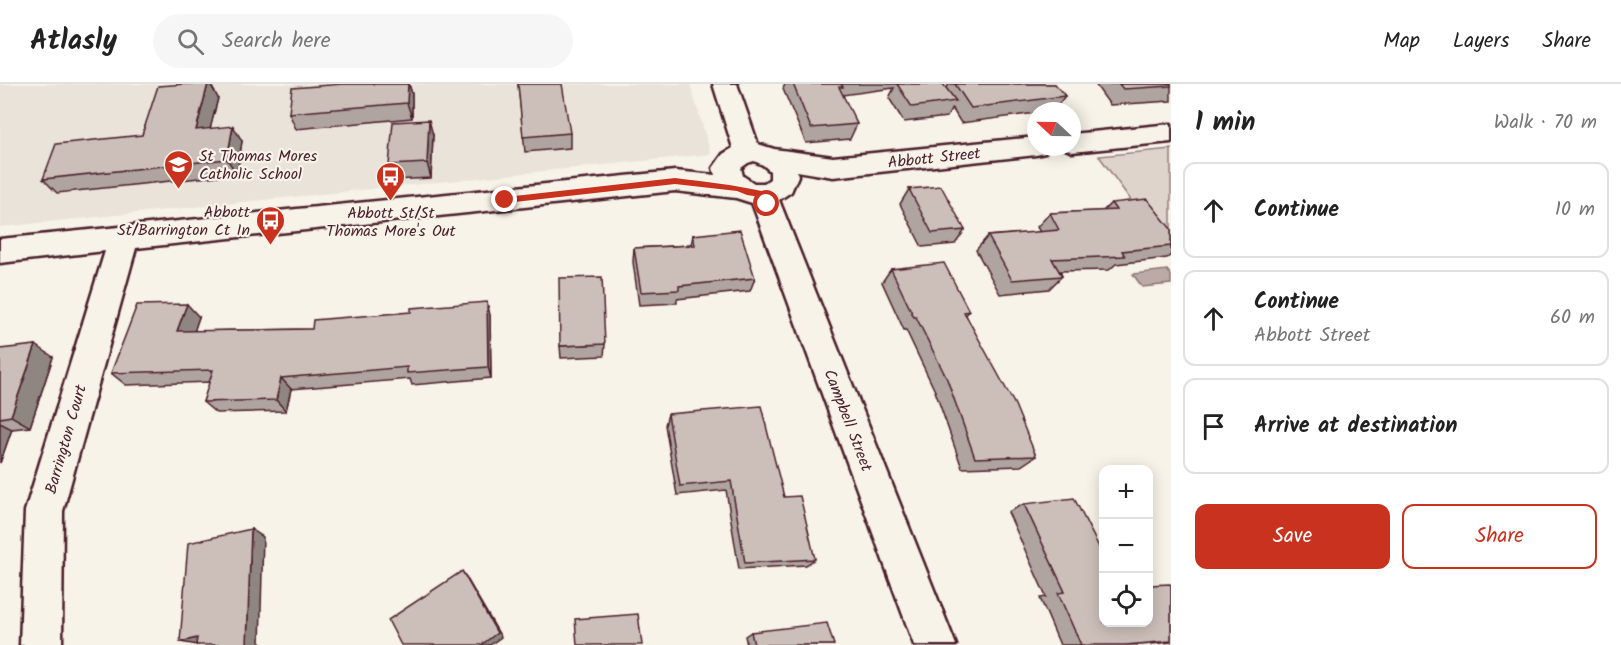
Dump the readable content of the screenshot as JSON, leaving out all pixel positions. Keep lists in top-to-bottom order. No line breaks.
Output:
{"streets":{"street":["Abbott Street","Campbell Street","Barrington Court"]},"crossings":[["Abbott Street","Campbell Street"],["Abbott Street","Barrington Court"]],"places":{"school or university":["St Thomas Mores Catholic School"],"bus stop":["Abbott St/St Thomas More's Out","Abbott St/Barrington Ct In"]},"north":"left","page":{"header":"Atlasly","search":"Search here","nav":["Map","Layers","Share"],"heading":["1 min","Walk · 70 m"],"list":[["Continue","10 m"],["Continue","Abbott Street","60 m"],"Arrive at destination"],"map_buttons":["+","−"],"buttons":["Save","Share"]}}
